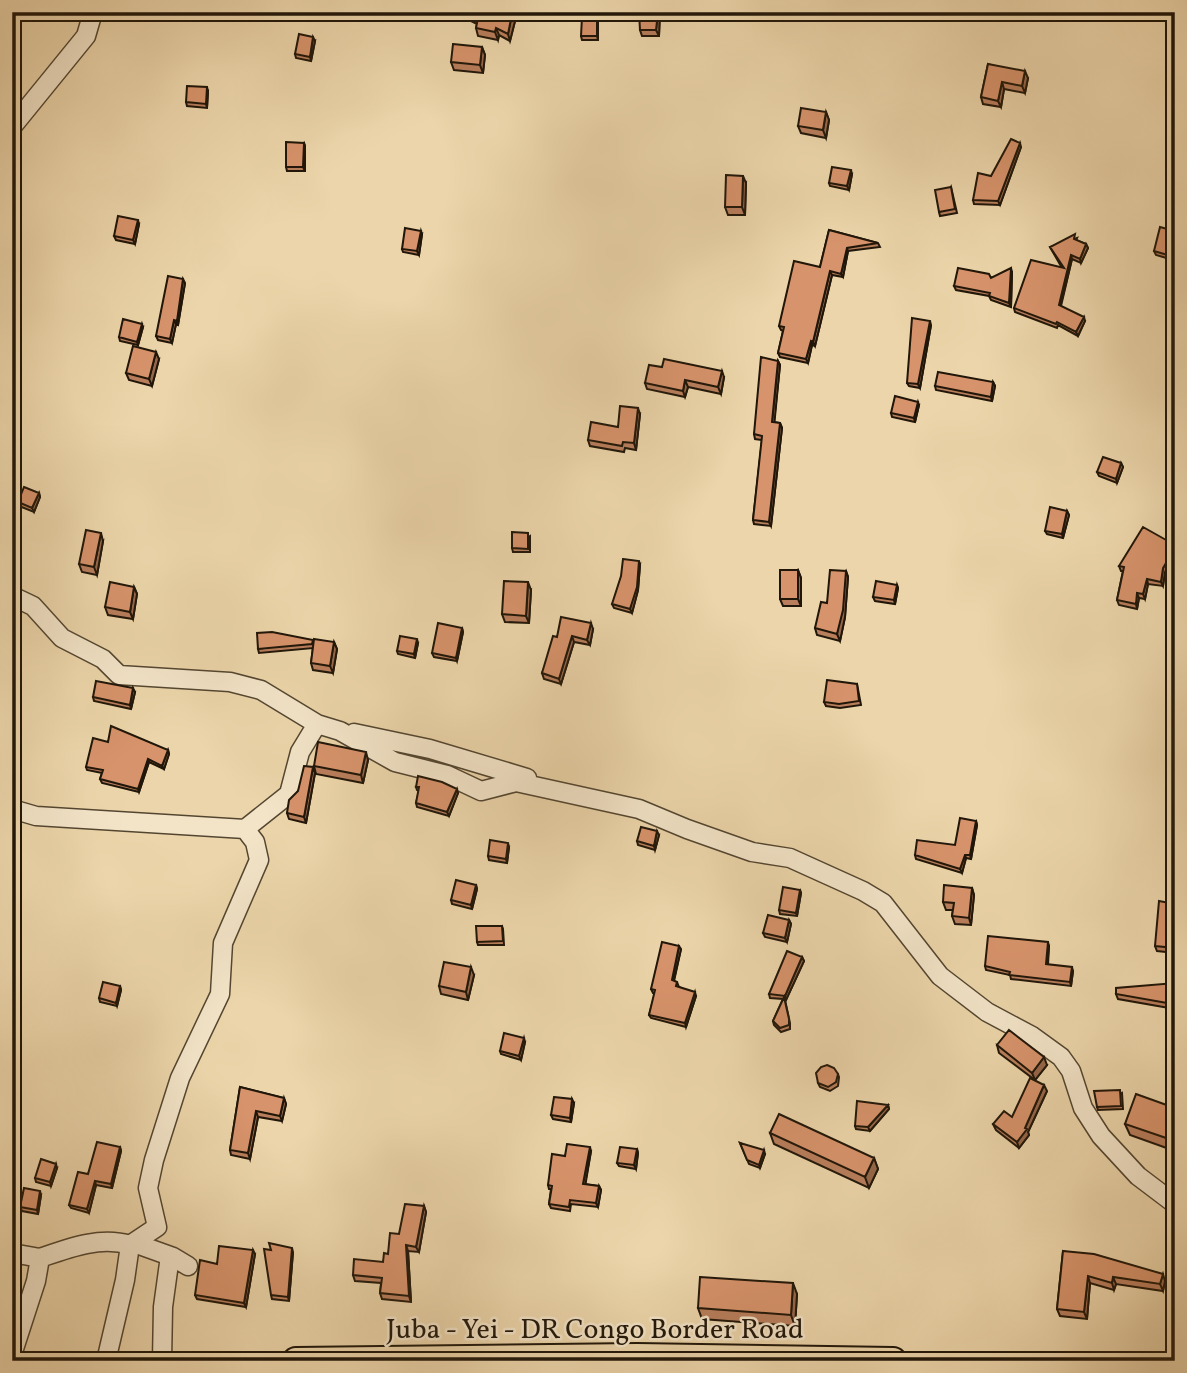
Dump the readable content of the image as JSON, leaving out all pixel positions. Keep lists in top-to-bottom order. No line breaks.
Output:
{"streets":{"main road":["Juba - Yei - DR Congo Border Road"]}}
